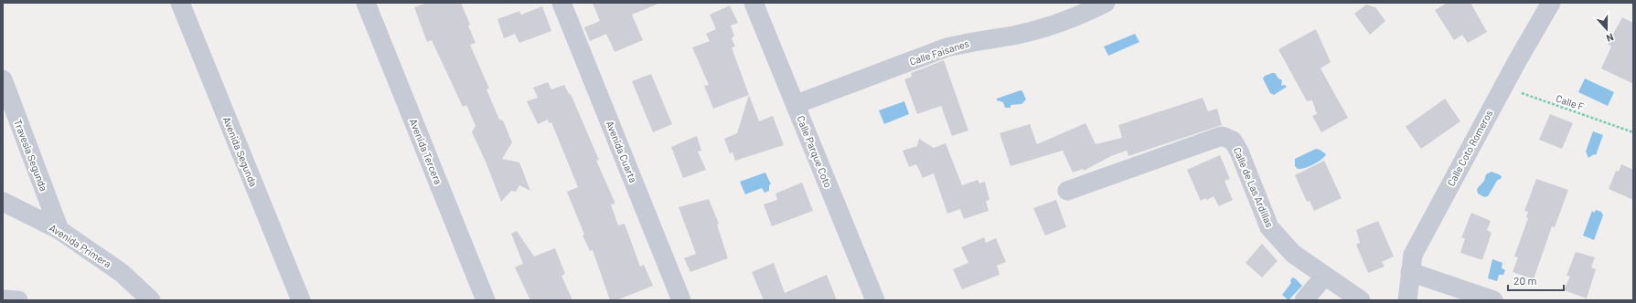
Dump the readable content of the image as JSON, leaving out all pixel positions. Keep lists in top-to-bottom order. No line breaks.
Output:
{"streets":{"street":["Calle Faisanes","Calle Coto Romeros","Avenida Segunda","Avenida Tercera","Avenida Cuarta","Calle Parque Coto","Travesía Segunda","Calle de Las Ardillas","Avenida Primera"],"path":["Calle F"]},"crossings":[["Calle Faisanes","Calle Parque Coto"],["Calle F","Calle Coto Romeros"],["Travesía Segunda","Avenida Primera"]],"scale_bar":"20 m","north":"bottom"}
